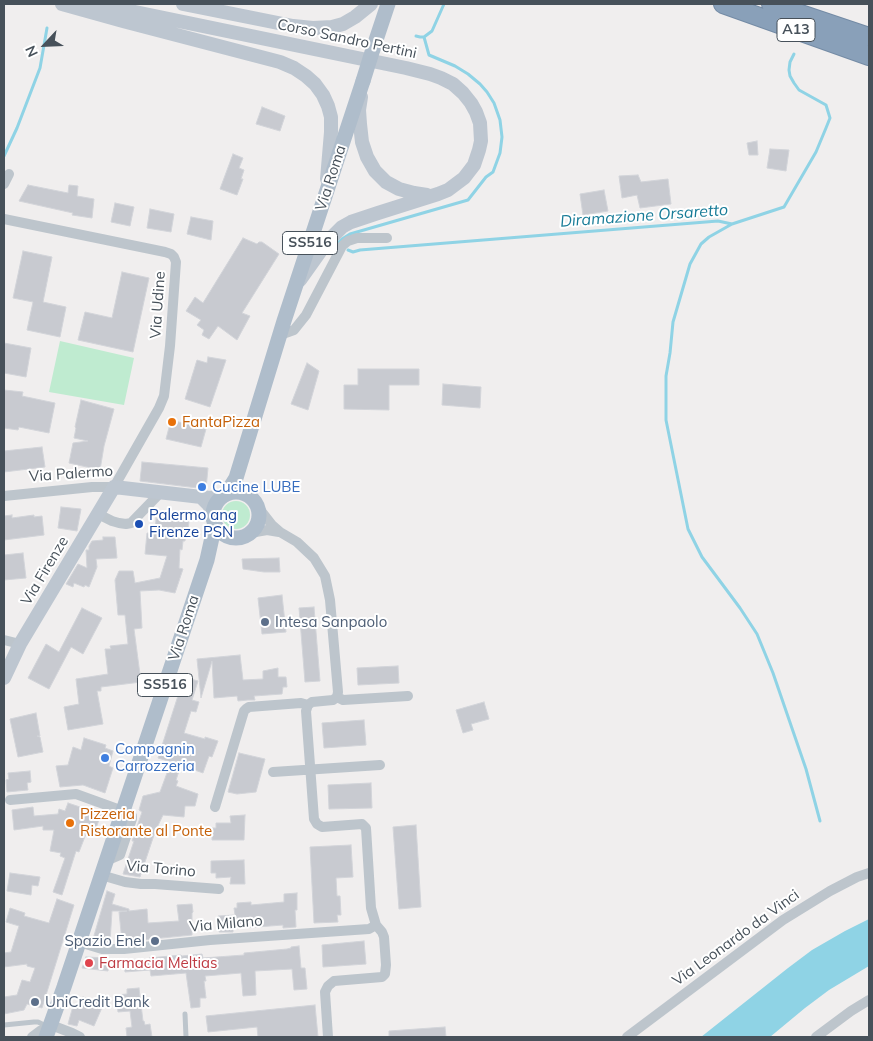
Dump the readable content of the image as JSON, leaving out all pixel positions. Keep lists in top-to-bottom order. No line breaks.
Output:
{"streets":{"highway":["A13"],"main road":["Via Roma","SS516"],"street":["Corso Sandro Pertini","Via Udine","Via Palermo","Via Firenze","Via Torino","Via Milano","Via Leonardo da Vinci"]},"crossings":[["Corso Sandro Pertini","Via Roma"],["Via Roma","SS516"],["Via Roma","Via Palermo"],["Via Roma","Via Torino"],["Via Roma","Via Milano"],["SS516","Via Palermo"],["Via Udine","Via Palermo"],["Via Udine","Via Firenze"],["Via Palermo","Via Firenze"]],"water":["Diramazione Orsaretto"],"places":["FantaPizza","Cucine LUBE","Palermo ang Firenze PSN","Intesa Sanpaolo","Compagnin Carrozzeria","Pizzeria Ristorante al Ponte","Spazio Enel","Farmacia Meltias","UniCredit Bank"],"north":"bottom left"}
